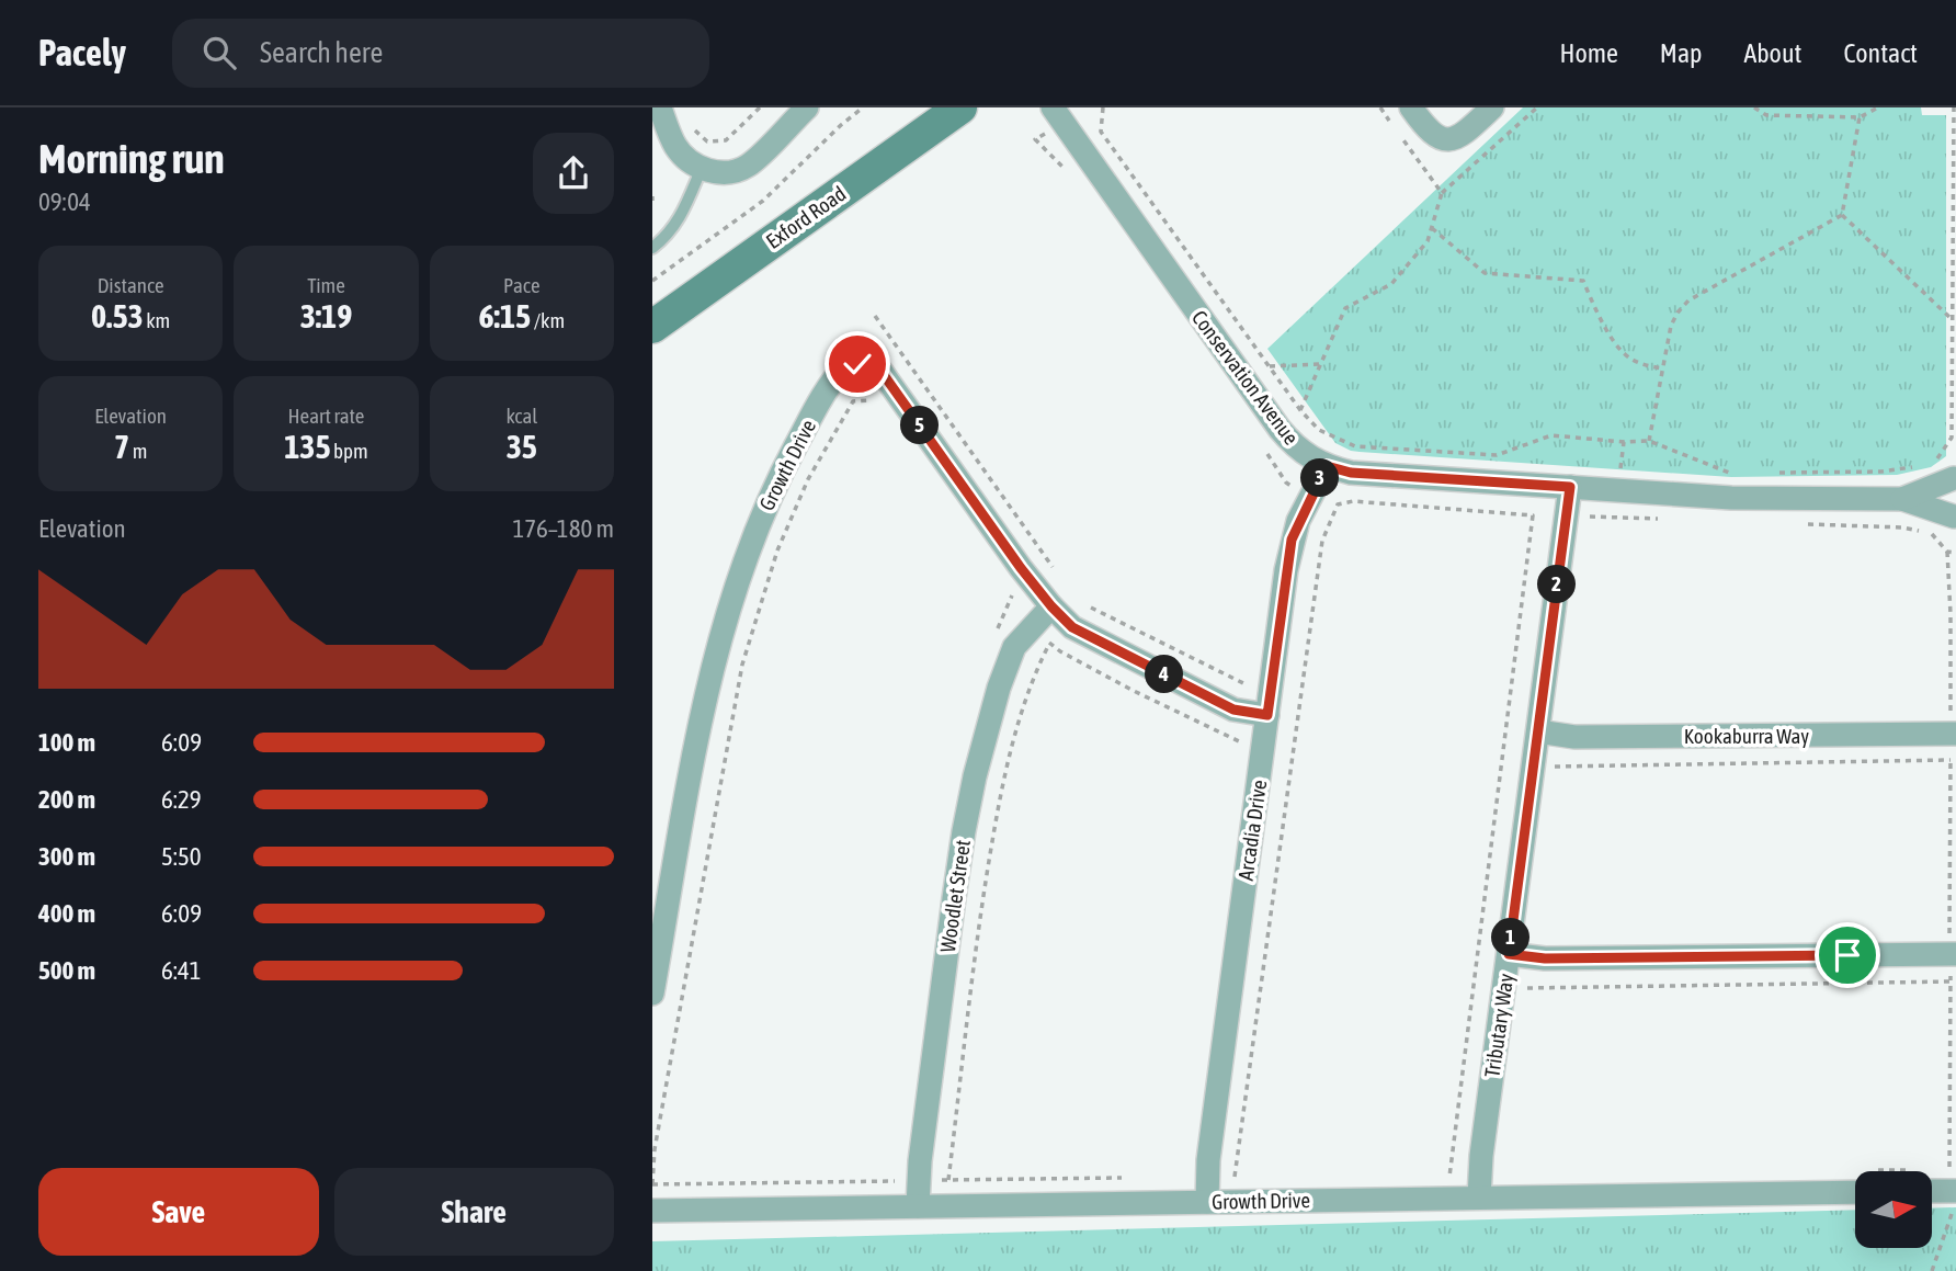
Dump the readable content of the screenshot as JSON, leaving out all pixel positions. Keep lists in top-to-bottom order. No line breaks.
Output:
{"streets":{"street":["Exford Road","Conservation Avenue","Growth Drive","Kookaburra Way","Arcadia Drive","Woodlet Street","Tributary Way"]},"crossings":[["Conservation Avenue","Arcadia Drive"],["Conservation Avenue","Tributary Way"],["Growth Drive","Arcadia Drive"],["Growth Drive","Woodlet Street"],["Growth Drive","Tributary Way"],["Kookaburra Way","Tributary Way"]],"north":"right","page":{"header":"Pacely","search":"Search here","nav":["Home","Map","About","Contact"],"heading":["Morning run","09:04"],"stats":[["Distance","0.53 km"],["Time","3:19"],["Pace","6:15 /km"],["Elevation","7 m"],["Heart rate","135 bpm"],["kcal","35"]],"pins":["5","3","2","4","1"],"chart":["Elevation","176–180 m"],"list":[{"name":"100 m","note":"6:09"},{"name":"200 m","note":"6:29"},{"name":"300 m","note":"5:50"},{"name":"400 m","note":"6:09"},{"name":"500 m","note":"6:41"}],"buttons":["Save","Share"]}}
